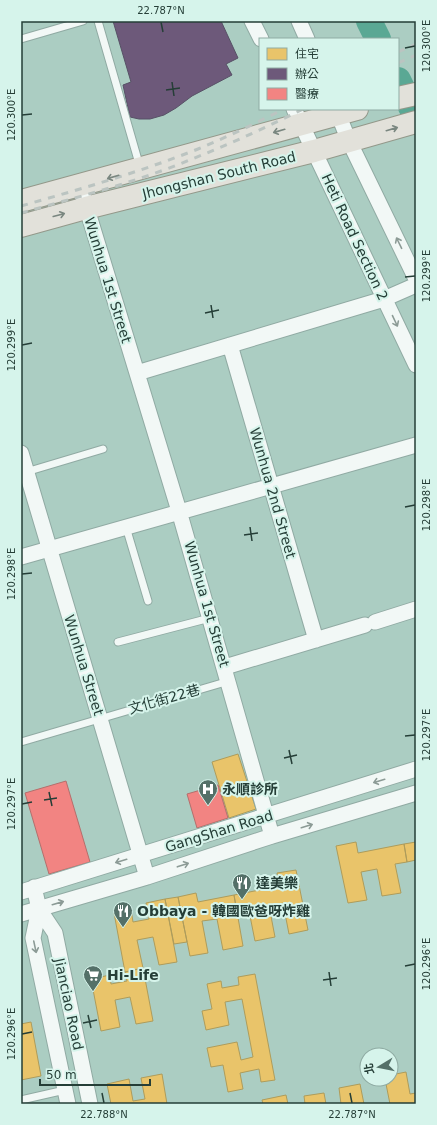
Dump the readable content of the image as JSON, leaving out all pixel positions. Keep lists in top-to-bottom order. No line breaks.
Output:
{"streets":{"main road":["Jhongshan South Road"],"street":["Heti Road Section 2","Wunhua 1st Street","Wunhua 2nd Street","Wunhua Street","GangShan Road","Jianciao Road"],"lane":["文化街22巷"]},"crossings":[["Jhongshan South Road","Heti Road Section 2"],["Jhongshan South Road","Wunhua 1st Street"],["Wunhua 1st Street","文化街22巷"],["Wunhua 1st Street","GangShan Road"],["Wunhua Street","文化街22巷"],["Wunhua Street","GangShan Road"],["GangShan Road","Jianciao Road"]],"places":{"hospital":["永順診所"],"restaurant":["達美樂","Obbaya - 韓國歐爸呀炸雞"],"supermarket":["Hi-Life"]},"legend":["住宅","辦公","醫療"],"scale_bar":"50 m","north":"left","coordinates":["22.787°N","120.300°E","120.299°E","120.298°E","120.297°E","120.296°E","22.788°N"]}
